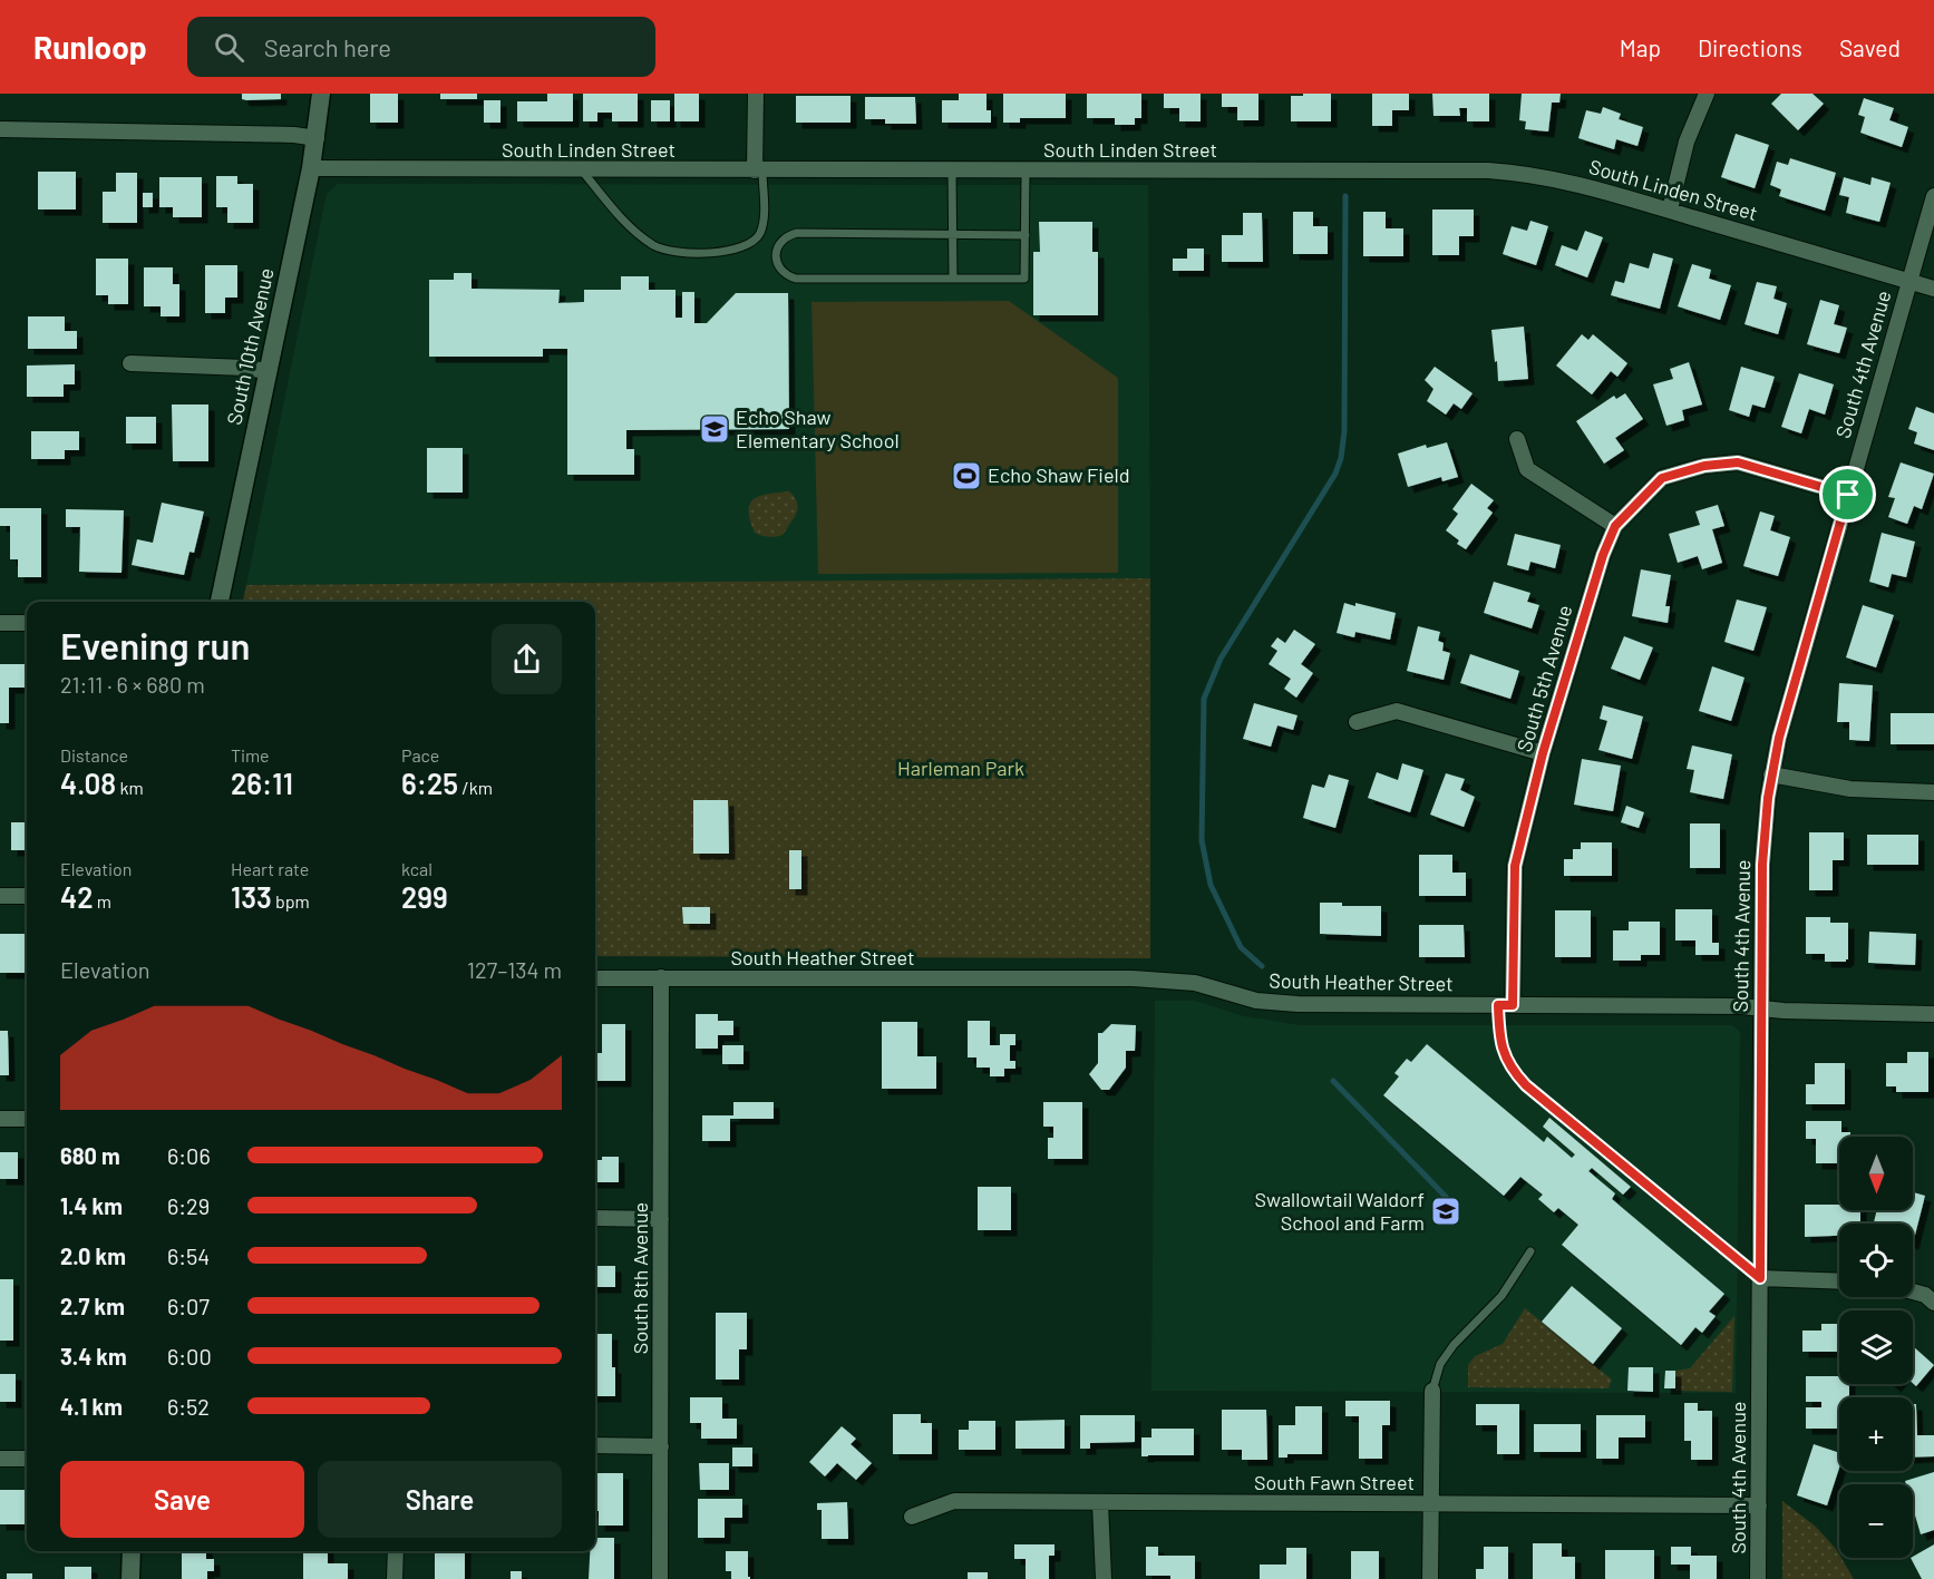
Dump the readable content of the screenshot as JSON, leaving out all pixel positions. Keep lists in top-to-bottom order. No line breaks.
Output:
{"streets":{"main road":["South 10th Avenue"],"street":["South Linden Street","South 4th Avenue","South 5th Avenue","South Heather Street","South 8th Avenue","South Fawn Street"]},"crossings":[["South Linden Street","South 10th Avenue"],["South Linden Street","South 4th Avenue"],["South 4th Avenue","South Heather Street"],["South 4th Avenue","South Fawn Street"],["South 5th Avenue","South Heather Street"],["South Heather Street","South 8th Avenue"]],"parks":["Harleman Park"],"places":{"school or university":["Echo Shaw Elementary School","Swallowtail Waldorf School and Farm"],"sports":["Echo Shaw Field"]},"north":"bottom","page":{"header":"Runloop","search":"Search here","nav":["Map","Directions","Saved"],"heading":["Evening run","21:11 · 6 × 680 m"],"stats":[["Distance","4.08 km"],["Time","26:11"],["Pace","6:25 /km"],["Elevation","42 m"],["Heart rate","133 bpm"],["kcal","299"]],"chart":["Elevation","127–134 m"],"list":[{"name":"680 m","note":"6:06"},{"name":"1.4 km","note":"6:29"},{"name":"2.0 km","note":"6:54"},{"name":"2.7 km","note":"6:07"},{"name":"3.4 km","note":"6:00"},{"name":"4.1 km","note":"6:52"}],"map_buttons":["+","−"],"buttons":["Save","Share"]}}
